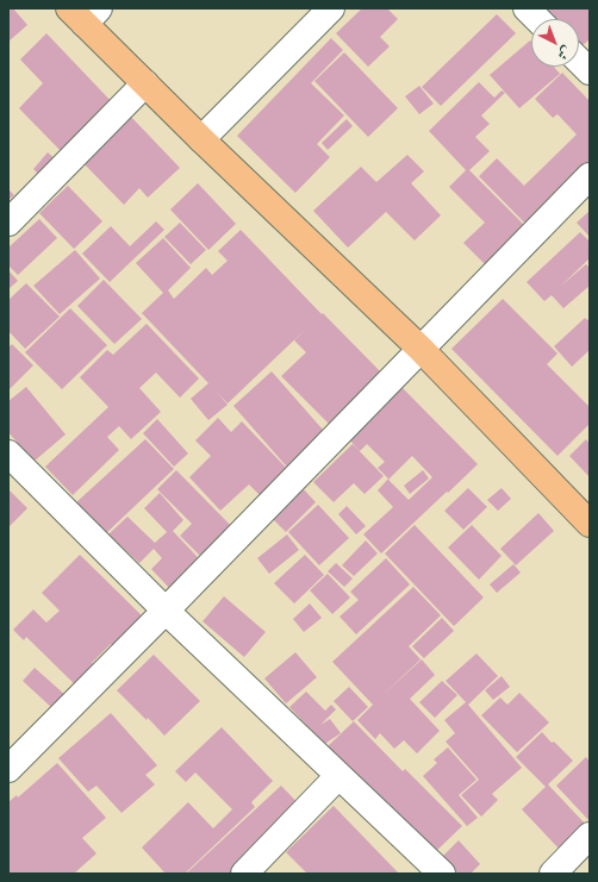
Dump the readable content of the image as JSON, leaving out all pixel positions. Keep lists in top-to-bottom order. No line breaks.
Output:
{"north":"bottom right"}
